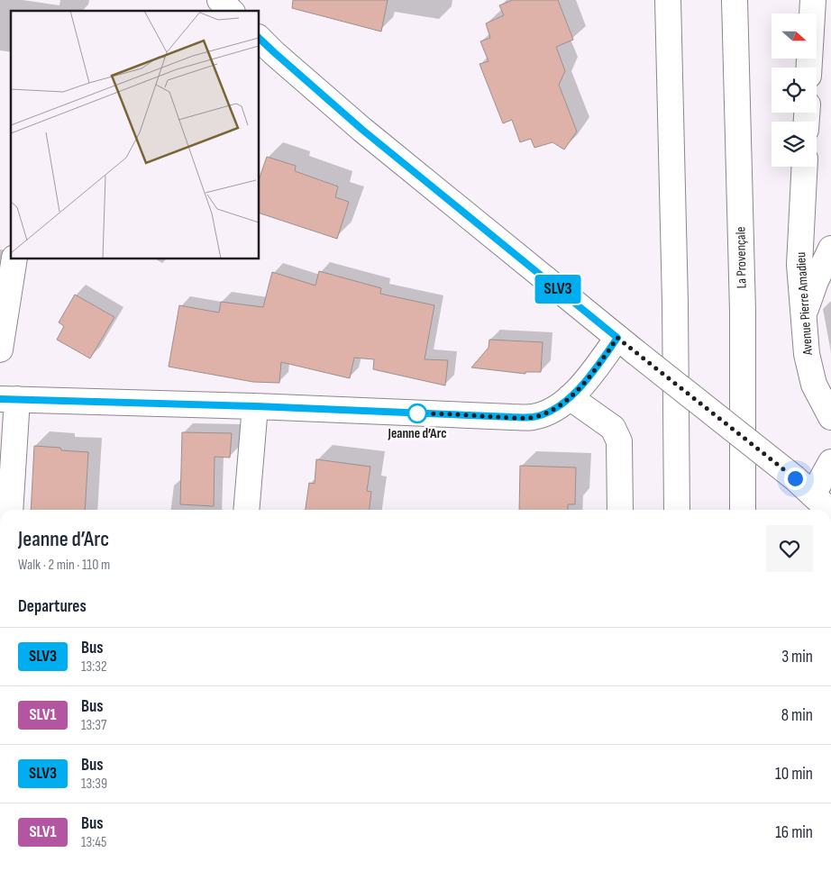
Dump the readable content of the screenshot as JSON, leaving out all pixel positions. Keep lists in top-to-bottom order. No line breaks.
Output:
{"streets":{"main road":["La Provençale","Avenue Pierre Amadieu"]},"places":["Jeanne d’Arc"],"lines":["bus line SLV3"],"north":"right","page":{"on_map":"SLV3","heading":[["Jeanne d’Arc","Walk · 2 min · 110 m"],"Departures"],"list":[{"mark":"SLV3","name":"Bus","note":"13:32","value":"3 min"},{"mark":"SLV1","name":"Bus","note":"13:37","value":"8 min"},{"mark":"SLV3","name":"Bus","note":"13:39","value":"10 min"},{"mark":"SLV1","name":"Bus","note":"13:45","value":"16 min"}]}}
